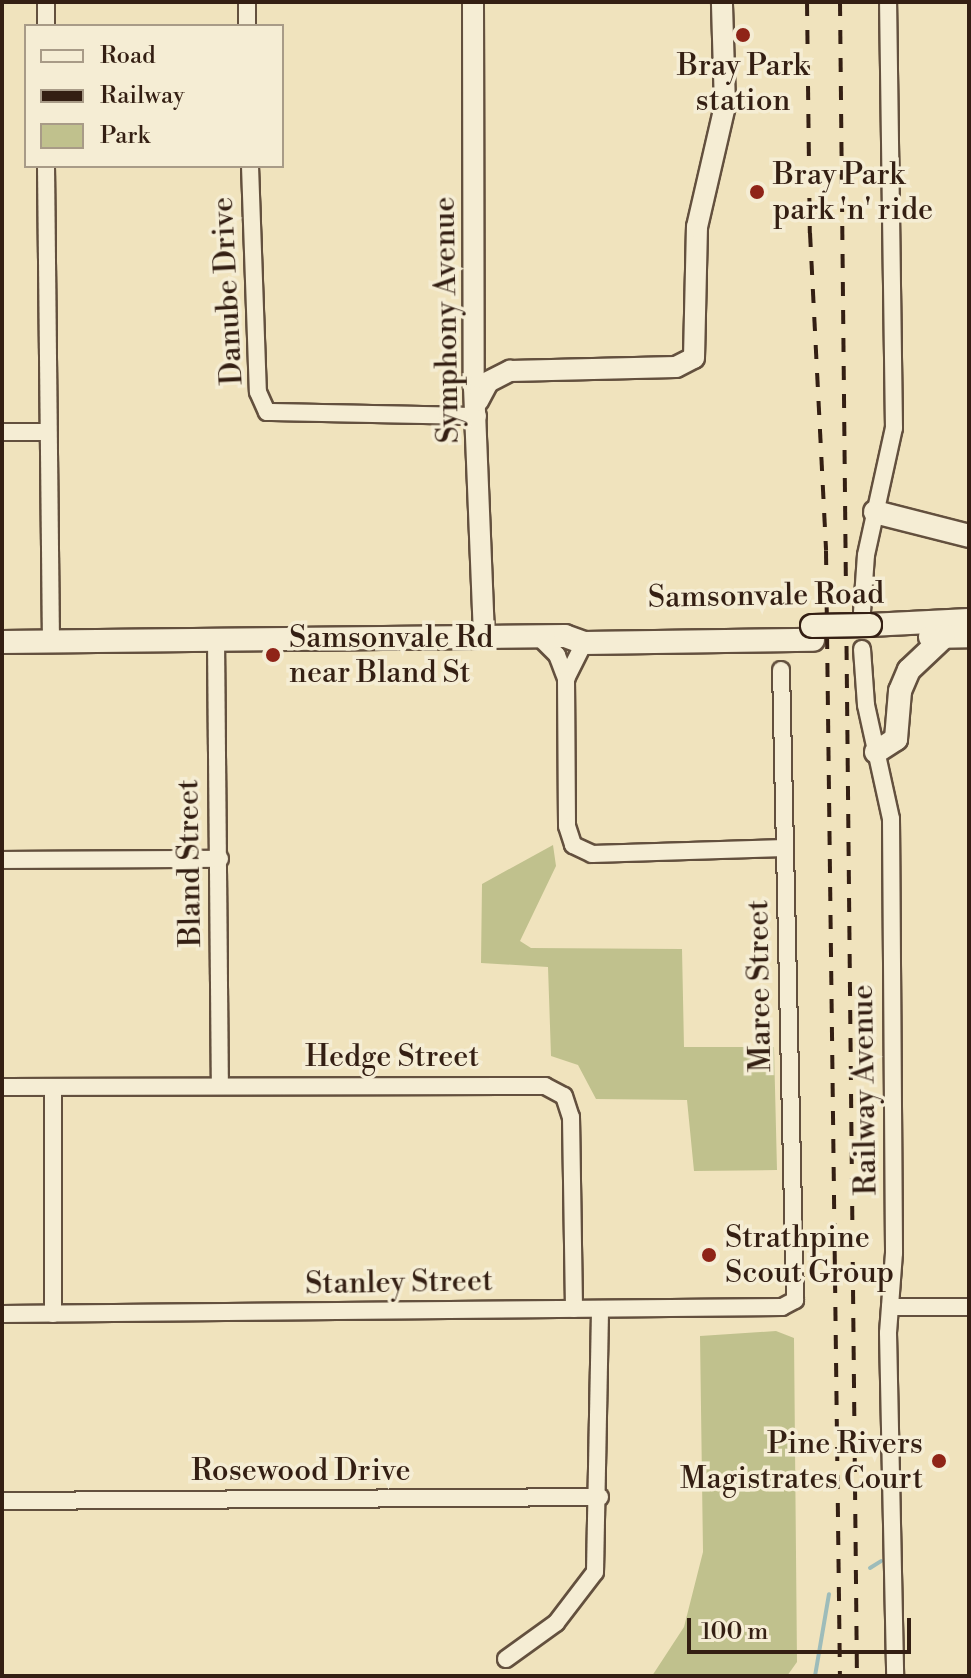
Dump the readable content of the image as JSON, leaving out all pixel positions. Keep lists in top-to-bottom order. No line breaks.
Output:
{"streets":{"main road":["Samsonvale Road"],"street":["Danube Drive","Symphony Avenue","Bland Street","Maree Street","Hedge Street","Railway Avenue","Stanley Street","Rosewood Drive"]},"crossings":[["Danube Drive","Symphony Avenue"],["Symphony Avenue","Samsonvale Road"],["Samsonvale Road","Bland Street"],["Samsonvale Road","Railway Avenue"],["Bland Street","Hedge Street"],["Maree Street","Stanley Street"],["Hedge Street","Stanley Street"]],"places":["Bray Park station","Bray Park park 'n' ride","Samsonvale Rd near Bland St","Strathpine Scout Group","Pine Rivers Magistrates Court"],"legend":["Road","Railway","Park"],"scale_bar":"100 m"}
